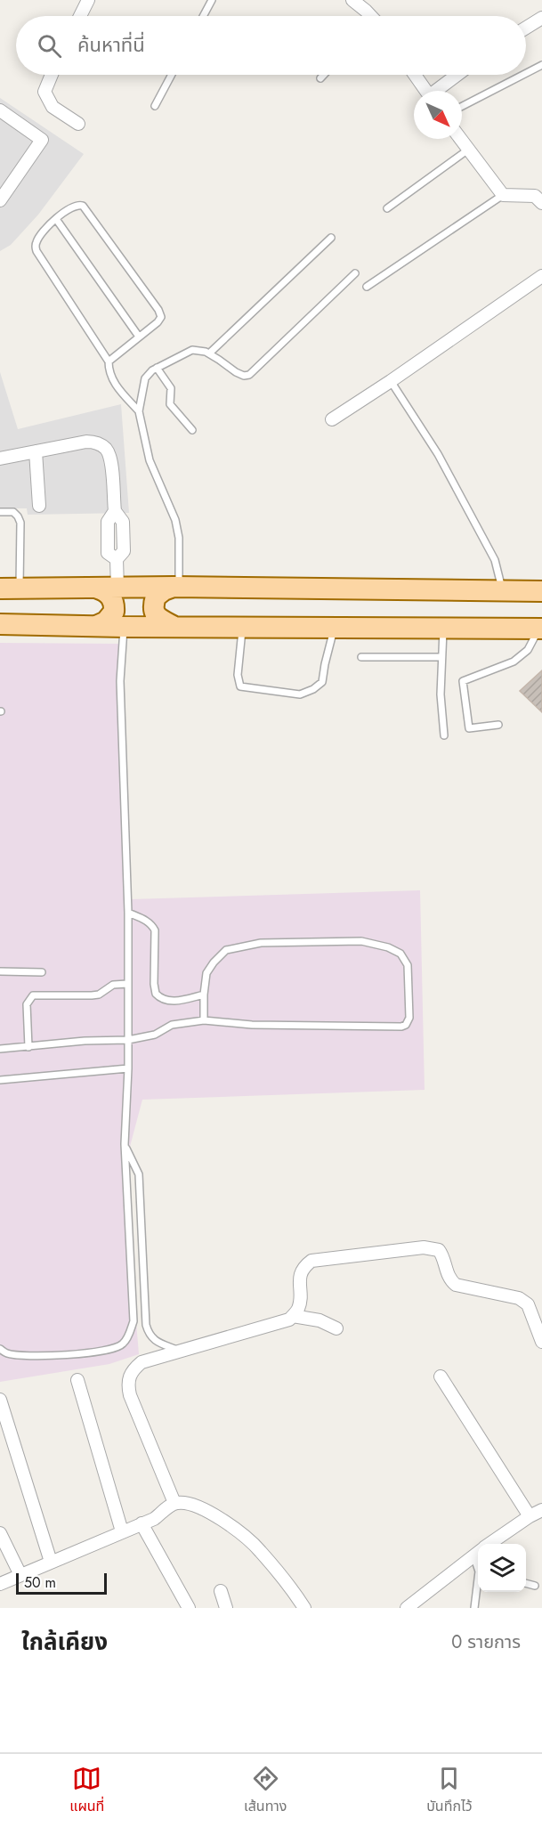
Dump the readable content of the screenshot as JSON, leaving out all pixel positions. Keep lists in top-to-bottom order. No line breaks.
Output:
{"scale_bar":"50 m","north":"bottom right","page":{"search":"ค้นหาที่นี่","scale":"50 m","heading":["ใกล้เคียง","0 รายการ"],"nav":["แผนที่","เส้นทาง","บันทึกไว้"]}}
